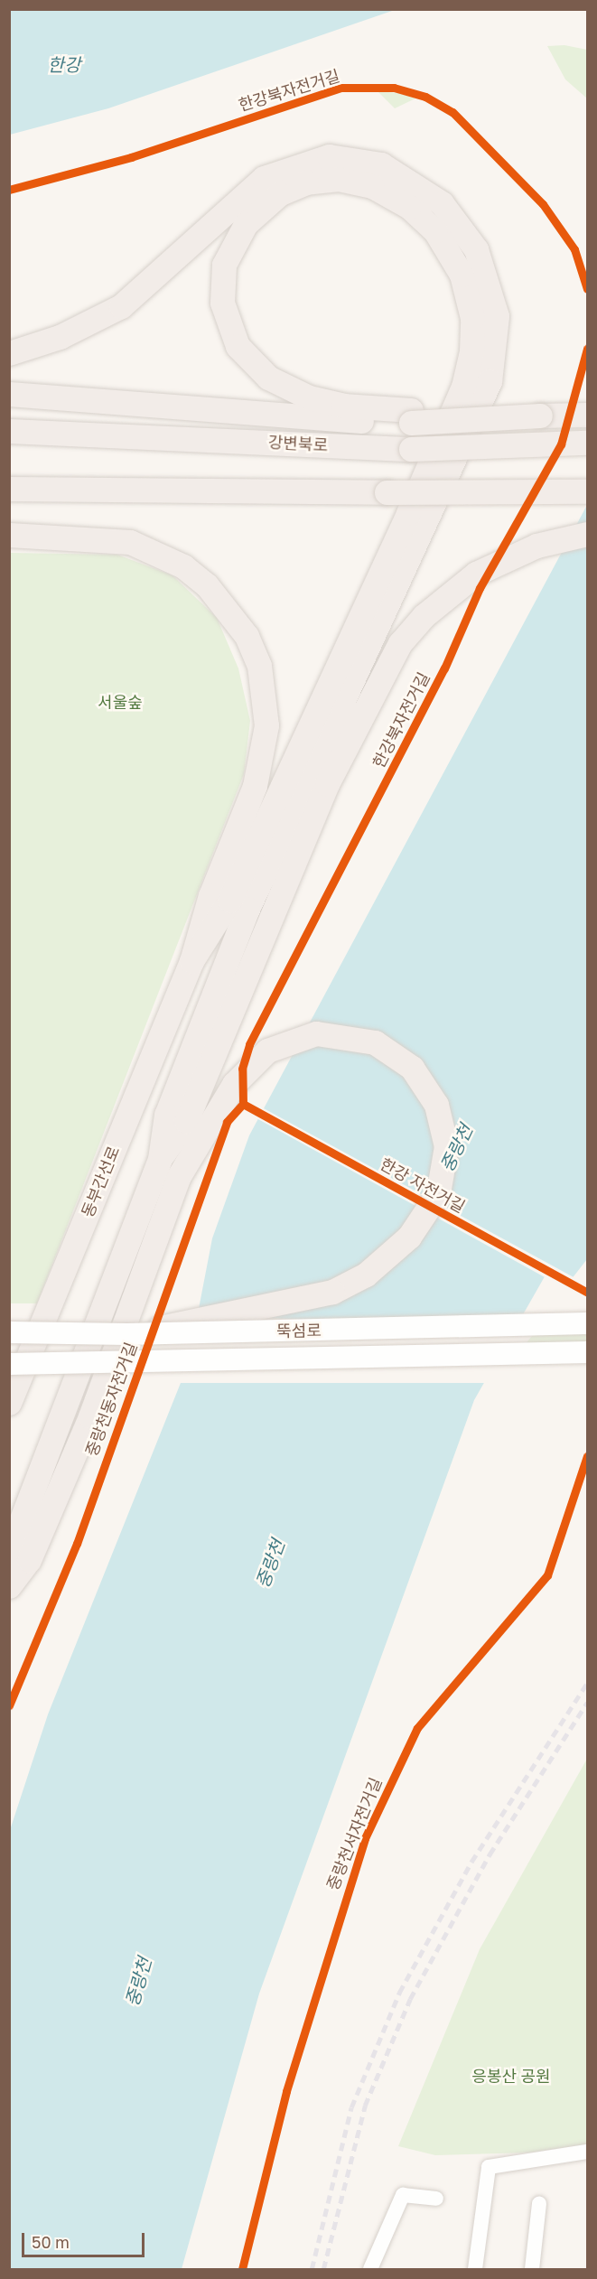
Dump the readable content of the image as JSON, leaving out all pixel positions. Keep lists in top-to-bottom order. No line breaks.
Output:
{"streets":{"highway":["강변북로","동부간선로"],"main road":["뚝섬로"],"cycle path":["한강북자전거길","한강 자전거길","중랑천동자전거길","중랑천서자전거길"]},"water":["한강","중랑천"],"parks":["서울숲","응봉산 공원"],"scale_bar":"50 m"}
